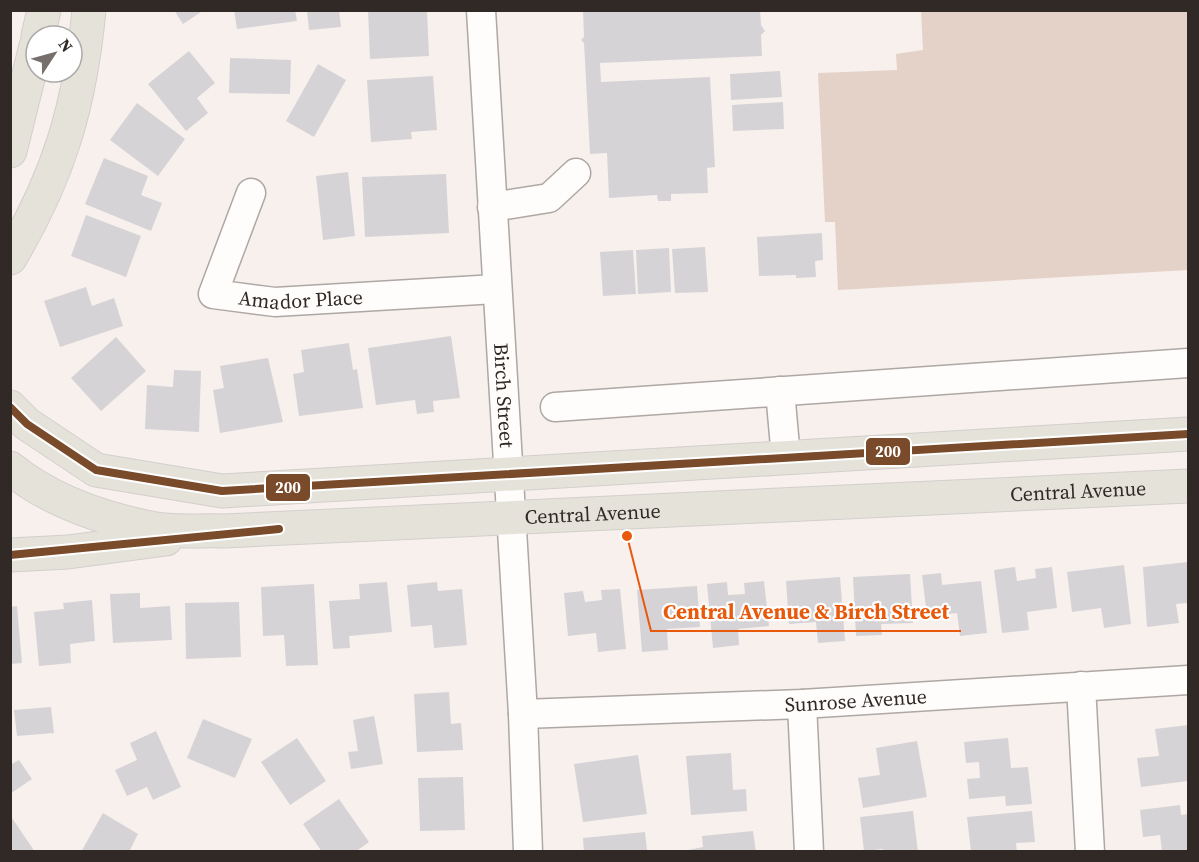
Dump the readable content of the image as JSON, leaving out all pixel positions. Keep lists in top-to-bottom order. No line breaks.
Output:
{"streets":{"main road":["Central Avenue"],"street":["Amador Place","Birch Street","Sunrose Avenue"]},"crossings":[["Amador Place","Birch Street"],["Birch Street","Central Avenue"],["Birch Street","Sunrose Avenue"]],"places":["Central Avenue & Birch Street"],"lines":["transit line 200"],"north":"top right"}
